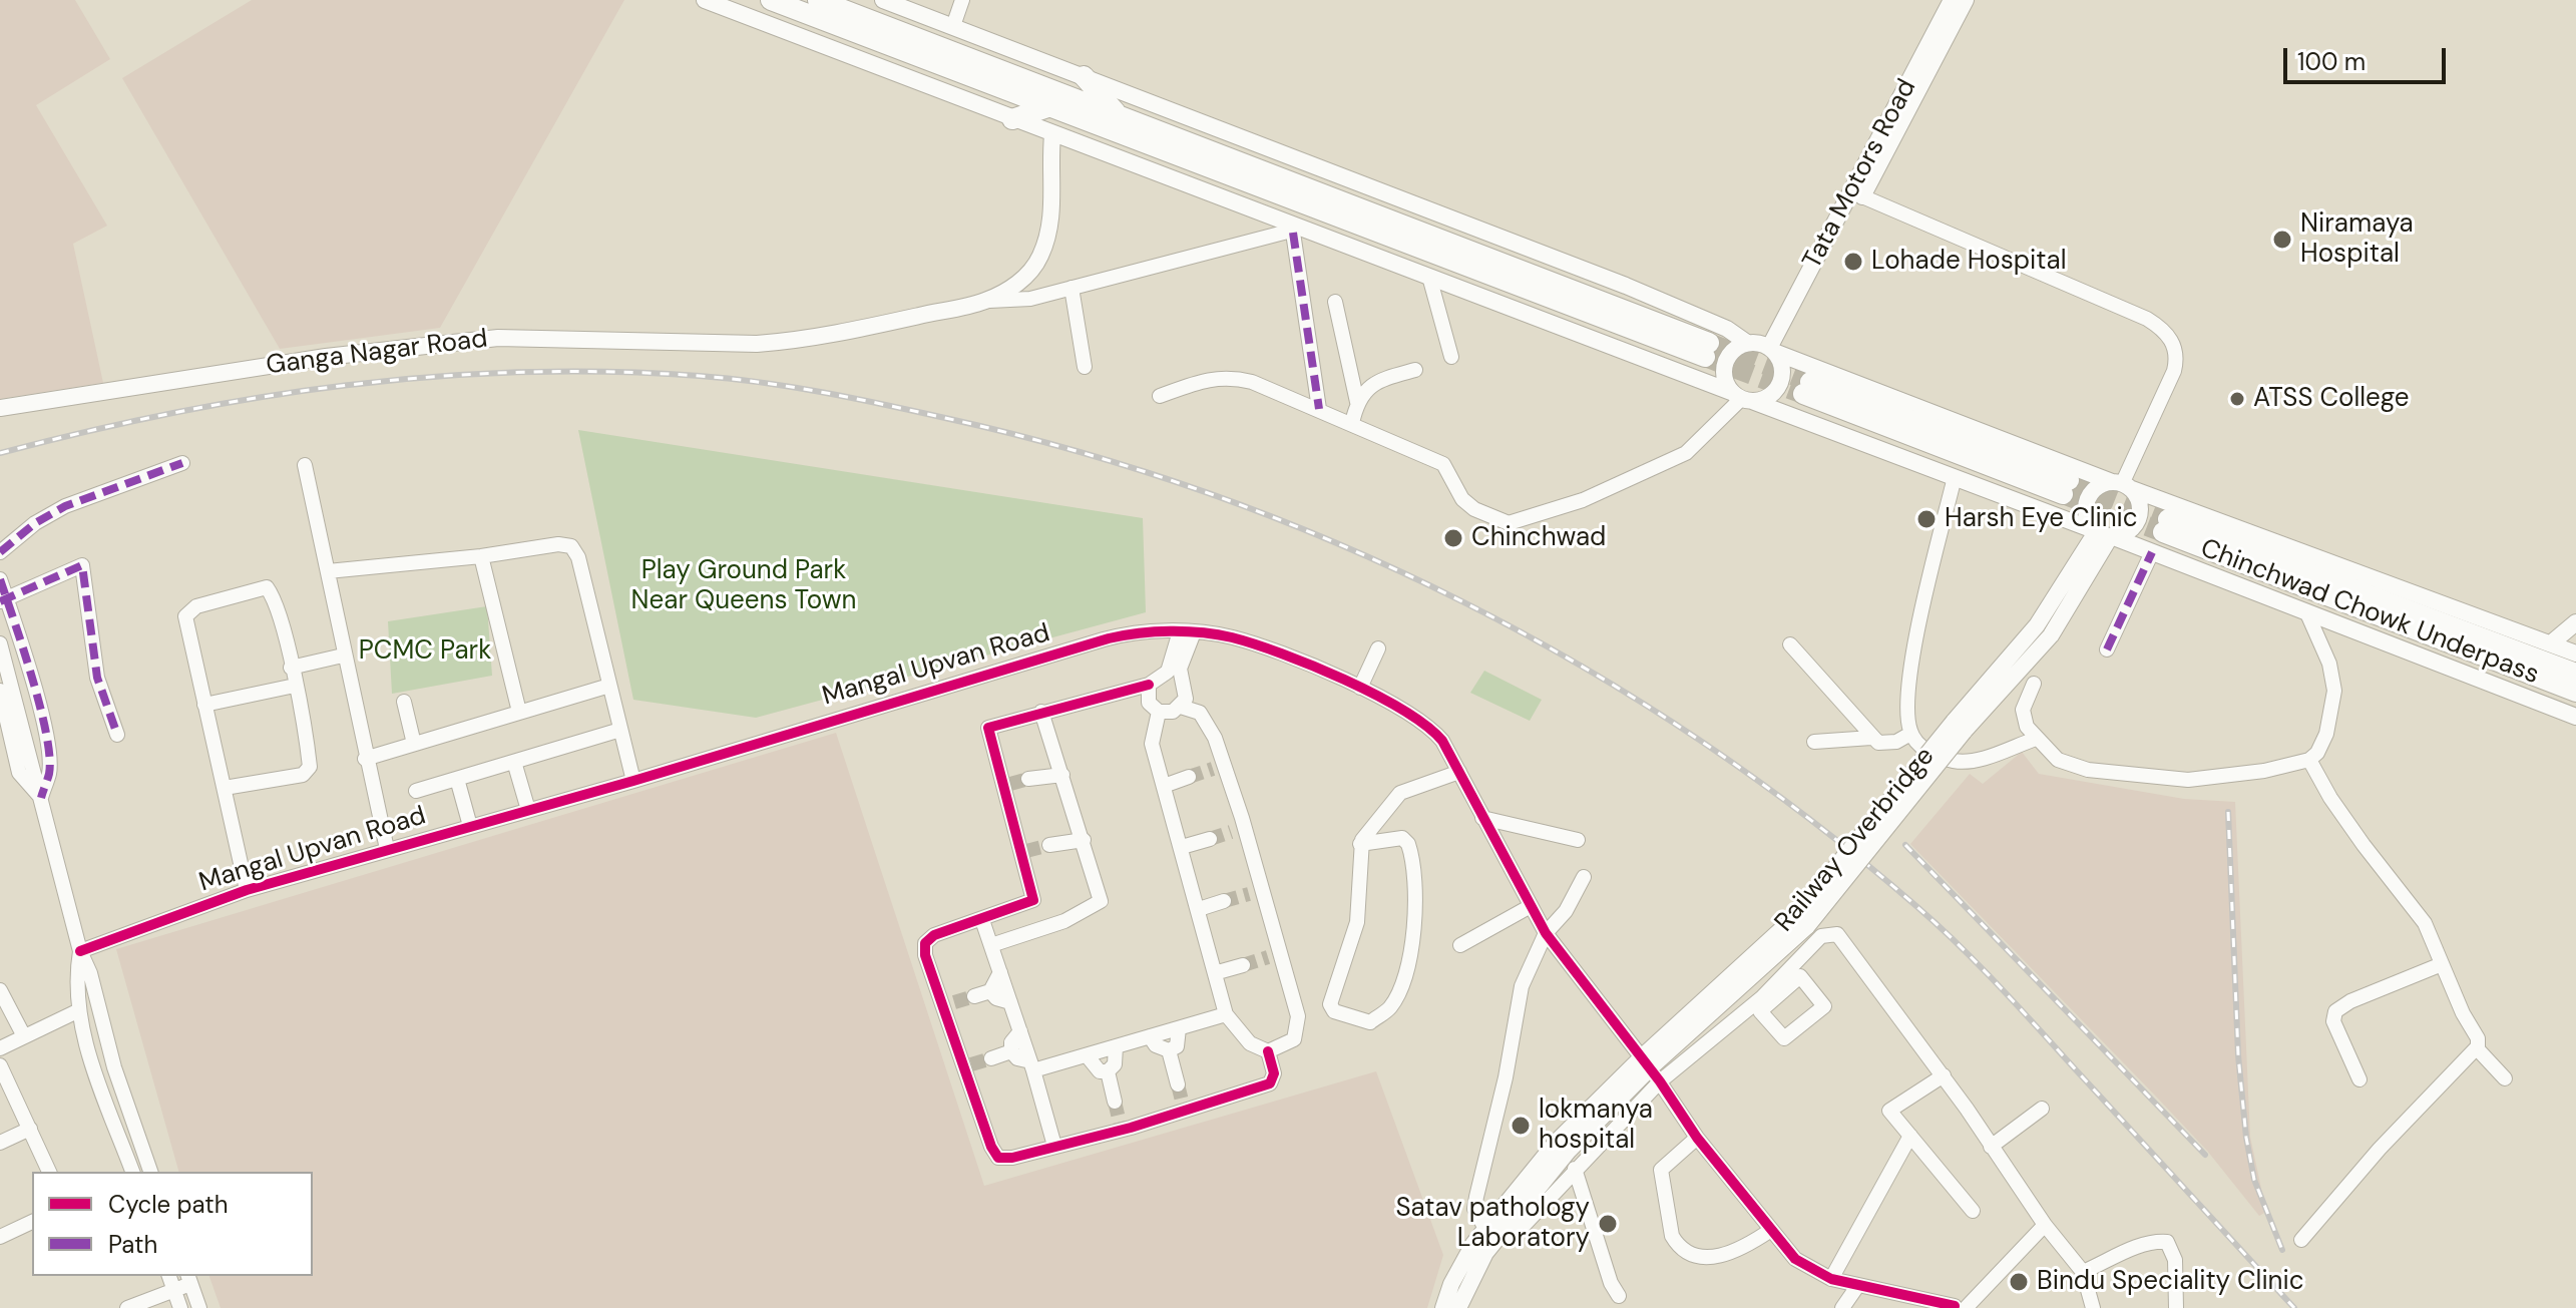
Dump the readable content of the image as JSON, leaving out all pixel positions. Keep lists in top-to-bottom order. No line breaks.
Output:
{"streets":{"highway":["Chinchwad Chowk Underpass"],"main road":["Tata Motors Road","Ganga Nagar Road","Railway Overbridge"],"street":["Mangal Upvan Road"]},"parks":["Play Ground Park Near Queens Town","PCMC Park"],"places":["Niramaya Hospital","Lohade Hospital","ATSS College","Harsh Eye Clinic","Chinchwad","lokmanya hospital","Satav pathology Laboratory","Bindu Speciality Clinic"],"legend":["Cycle path","Path"],"scale_bar":"100 m"}
